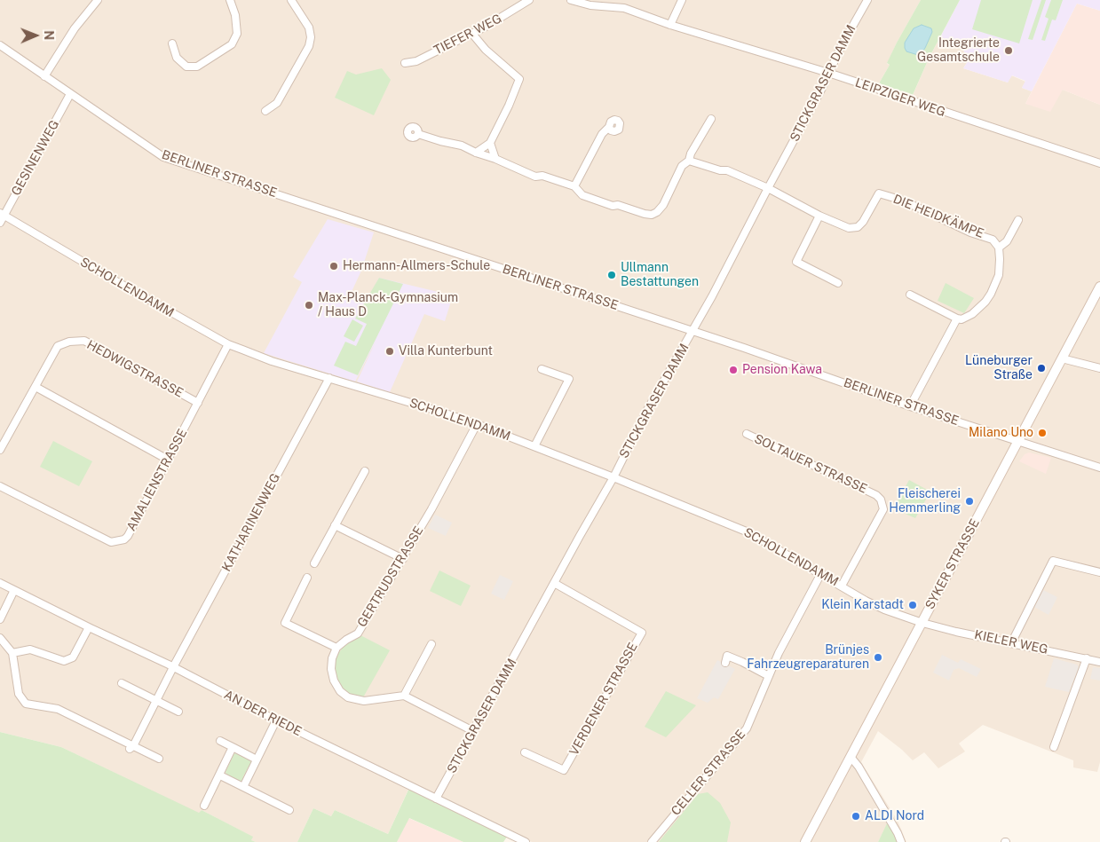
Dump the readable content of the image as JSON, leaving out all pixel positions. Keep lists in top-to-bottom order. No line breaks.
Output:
{"streets":{"main road":["SYKER STRASSE"],"street":["TIEFER WEG","STICKGRASER DAMM","LEIPZIGER WEG","GESINENWEG","BERLINER STRASSE","DIE HEIDKÄMPE","SCHOLLENDAMM","HEDWIGSTRASSE","SOLTAUER STRASSE","AMALIENSTRASSE","KATHARINENWEG","GERTRUDSTRASSE","KIELER WEG","VERDENER STRASSE","AN DER RIEDE","CELLER STRASSE"]},"crossings":[["STICKGRASER DAMM","LEIPZIGER WEG"],["STICKGRASER DAMM","BERLINER STRASSE"],["STICKGRASER DAMM","DIE HEIDKÄMPE"],["STICKGRASER DAMM","SCHOLLENDAMM"],["STICKGRASER DAMM","VERDENER STRASSE"],["STICKGRASER DAMM","AN DER RIEDE"],["GESINENWEG","BERLINER STRASSE"],["GESINENWEG","SCHOLLENDAMM"],["BERLINER STRASSE","SYKER STRASSE"],["SCHOLLENDAMM","SOLTAUER STRASSE"],["SCHOLLENDAMM","AMALIENSTRASSE"],["SCHOLLENDAMM","KATHARINENWEG"],["SCHOLLENDAMM","SYKER STRASSE"],["SCHOLLENDAMM","GERTRUDSTRASSE"],["SCHOLLENDAMM","KIELER WEG"],["SCHOLLENDAMM","CELLER STRASSE"],["HEDWIGSTRASSE","AMALIENSTRASSE"],["KATHARINENWEG","AN DER RIEDE"],["SYKER STRASSE","KIELER WEG"]],"places":["Integrierte Gesamtschule","Hermann-Allmers-Schule","Ullmann Bestattungen","Max-Planck-Gymnasium / Haus D","Villa Kunterbunt","Lüneburger Straße","Pension Kawa","Milano Uno","Fleischerei Hemmerling","Klein Karstadt","Brünjes Fahrzeugreparaturen","ALDI Nord"],"north":"right"}
